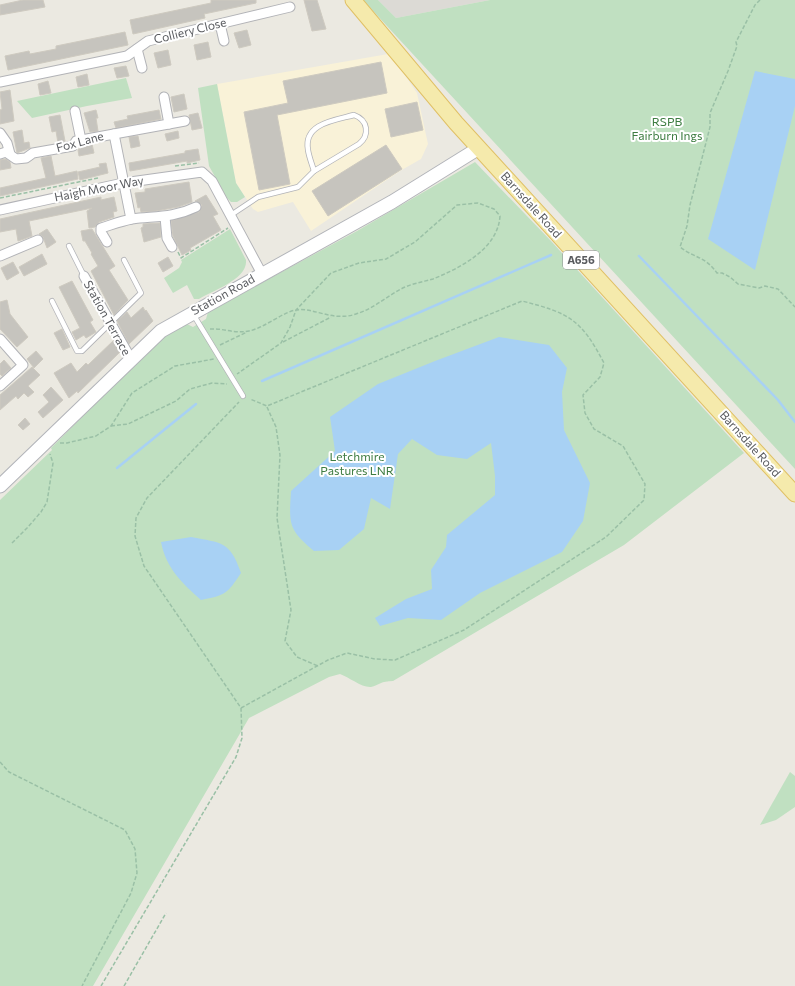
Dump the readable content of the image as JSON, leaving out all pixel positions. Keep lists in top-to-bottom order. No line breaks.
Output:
{"streets":{"main road":["Barnsdale Road","A656"],"street":["Colliery Close","Fox Lane","Haigh Moor Way","Station Road","Station Terrace"]},"crossings":[["Fox Lane","Haigh Moor Way"],["Barnsdale Road","Station Road"],["Station Road","Station Terrace"]],"parks":["RSPB Fairburn Ings","Letchmire Pastures LNR"]}
